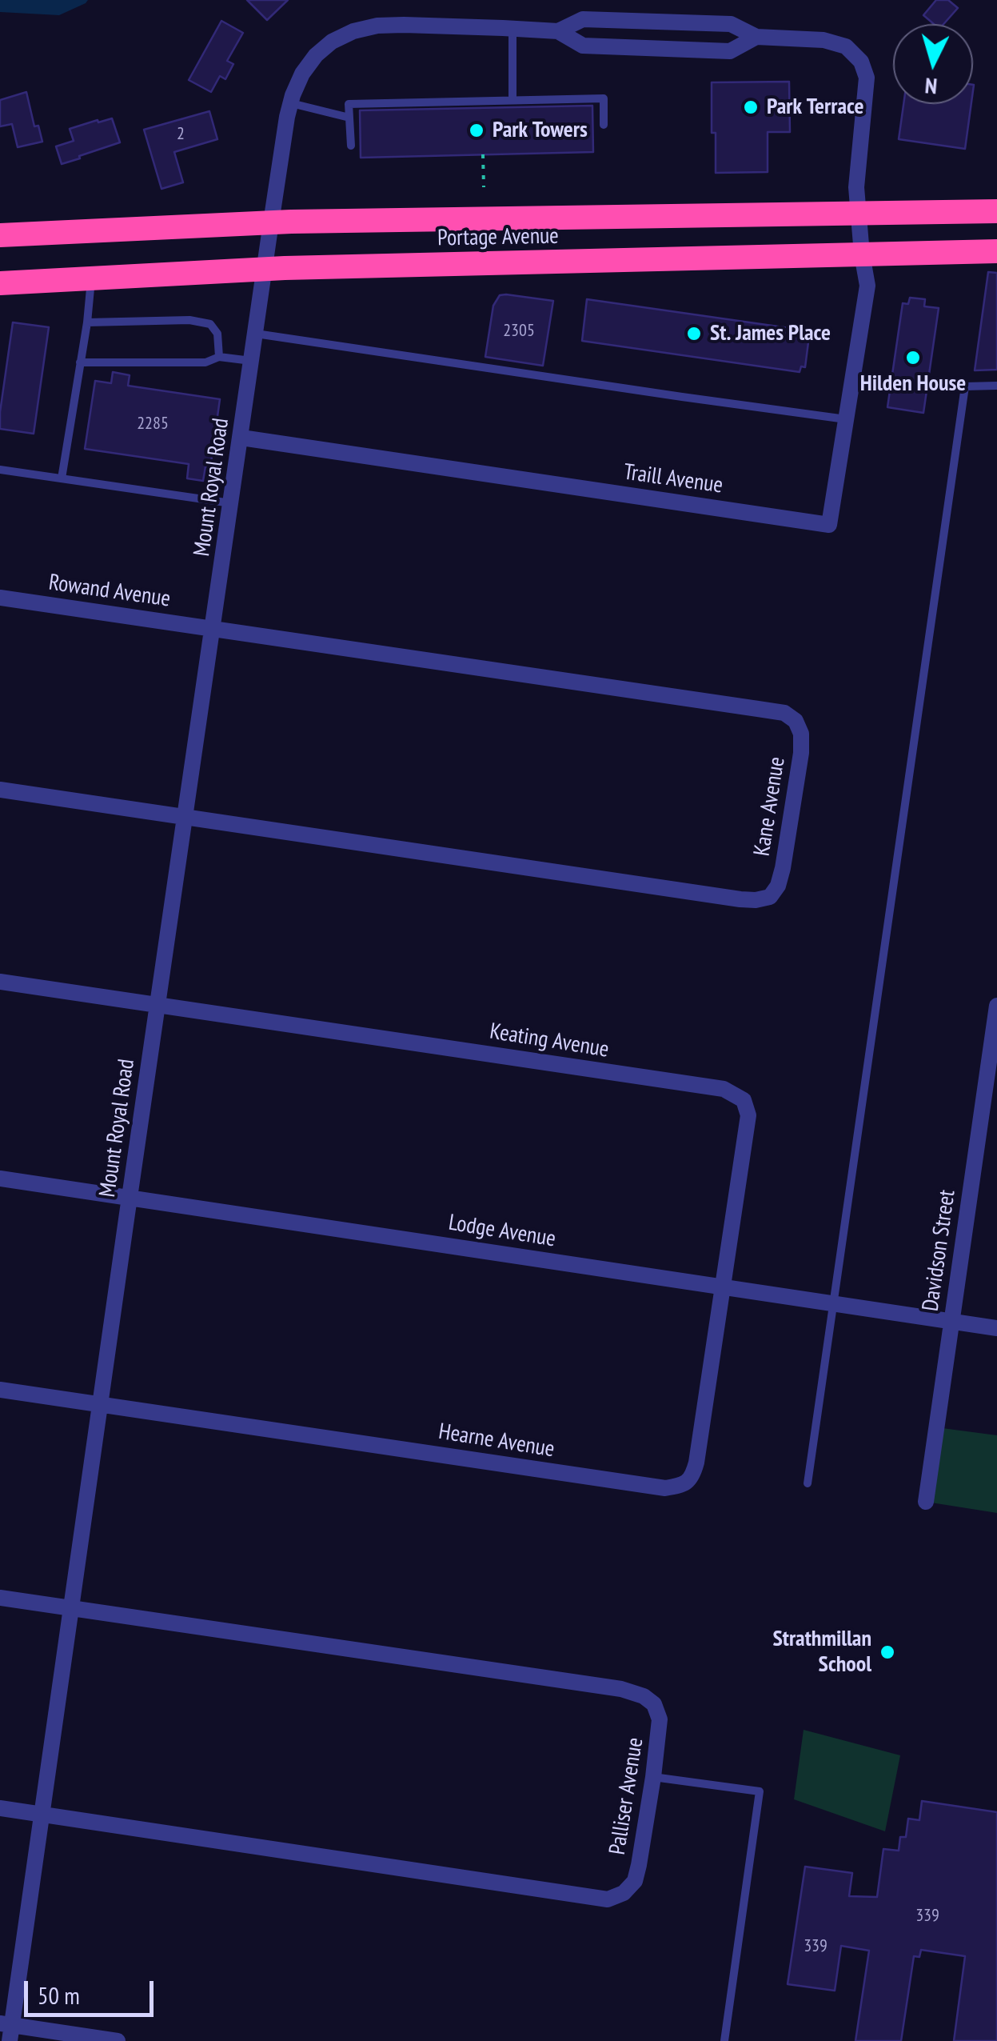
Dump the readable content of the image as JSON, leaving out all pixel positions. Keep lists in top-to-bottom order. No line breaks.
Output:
{"streets":{"highway":["Portage Avenue"],"street":["Traill Avenue","Mount Royal Road","Rowand Avenue","Kane Avenue","Keating Avenue","Lodge Avenue","Davidson Street","Hearne Avenue","Palliser Avenue"]},"crossings":[["Portage Avenue","Traill Avenue"],["Portage Avenue","Mount Royal Road"],["Traill Avenue","Mount Royal Road"],["Mount Royal Road","Rowand Avenue"],["Mount Royal Road","Kane Avenue"],["Mount Royal Road","Keating Avenue"],["Mount Royal Road","Lodge Avenue"],["Mount Royal Road","Hearne Avenue"],["Mount Royal Road","Palliser Avenue"],["Rowand Avenue","Kane Avenue"],["Keating Avenue","Lodge Avenue"],["Keating Avenue","Hearne Avenue"],["Lodge Avenue","Davidson Street"],["Lodge Avenue","Hearne Avenue"]],"places":["Park Terrace","Park Towers","St. James Place","Hilden House","Strathmillan School"],"house_numbers":["2","2305","2285","339","339"],"scale_bar":"50 m","north":"bottom"}
